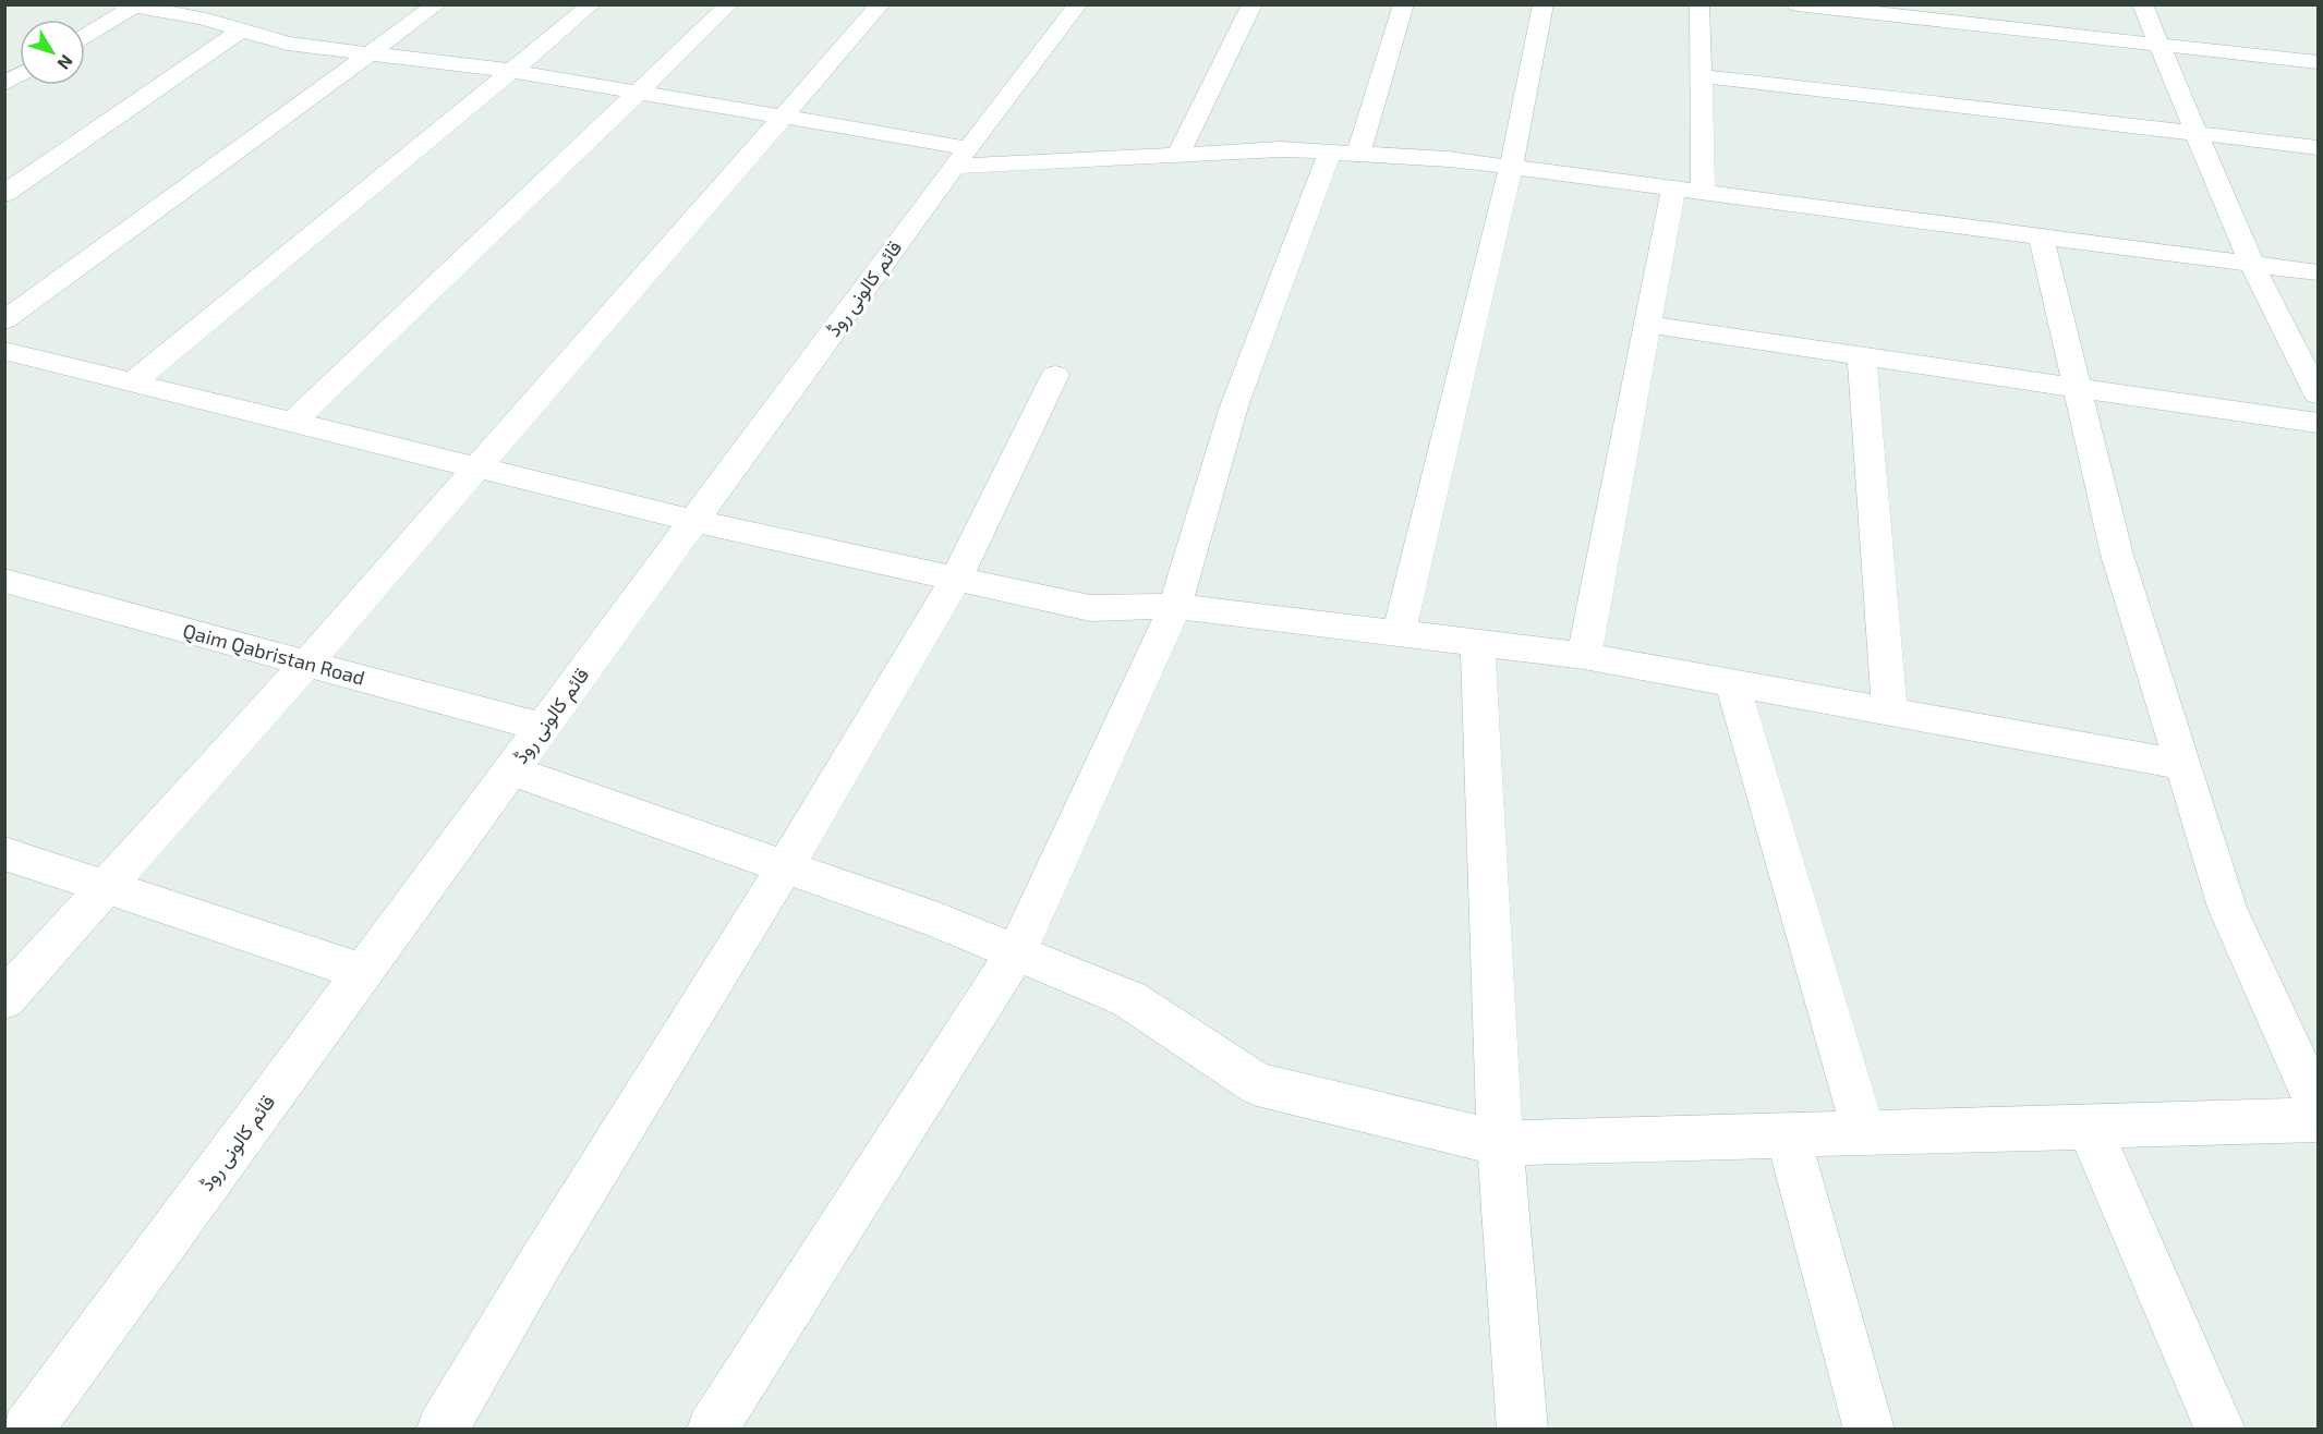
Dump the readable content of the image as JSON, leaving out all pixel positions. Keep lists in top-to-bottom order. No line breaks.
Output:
{"streets":{"street":["قائم کالونی روڈ","Qaim Qabristan Road"]},"crossings":[["قائم کالونی روڈ","Qaim Qabristan Road"]],"north":"bottom right"}
